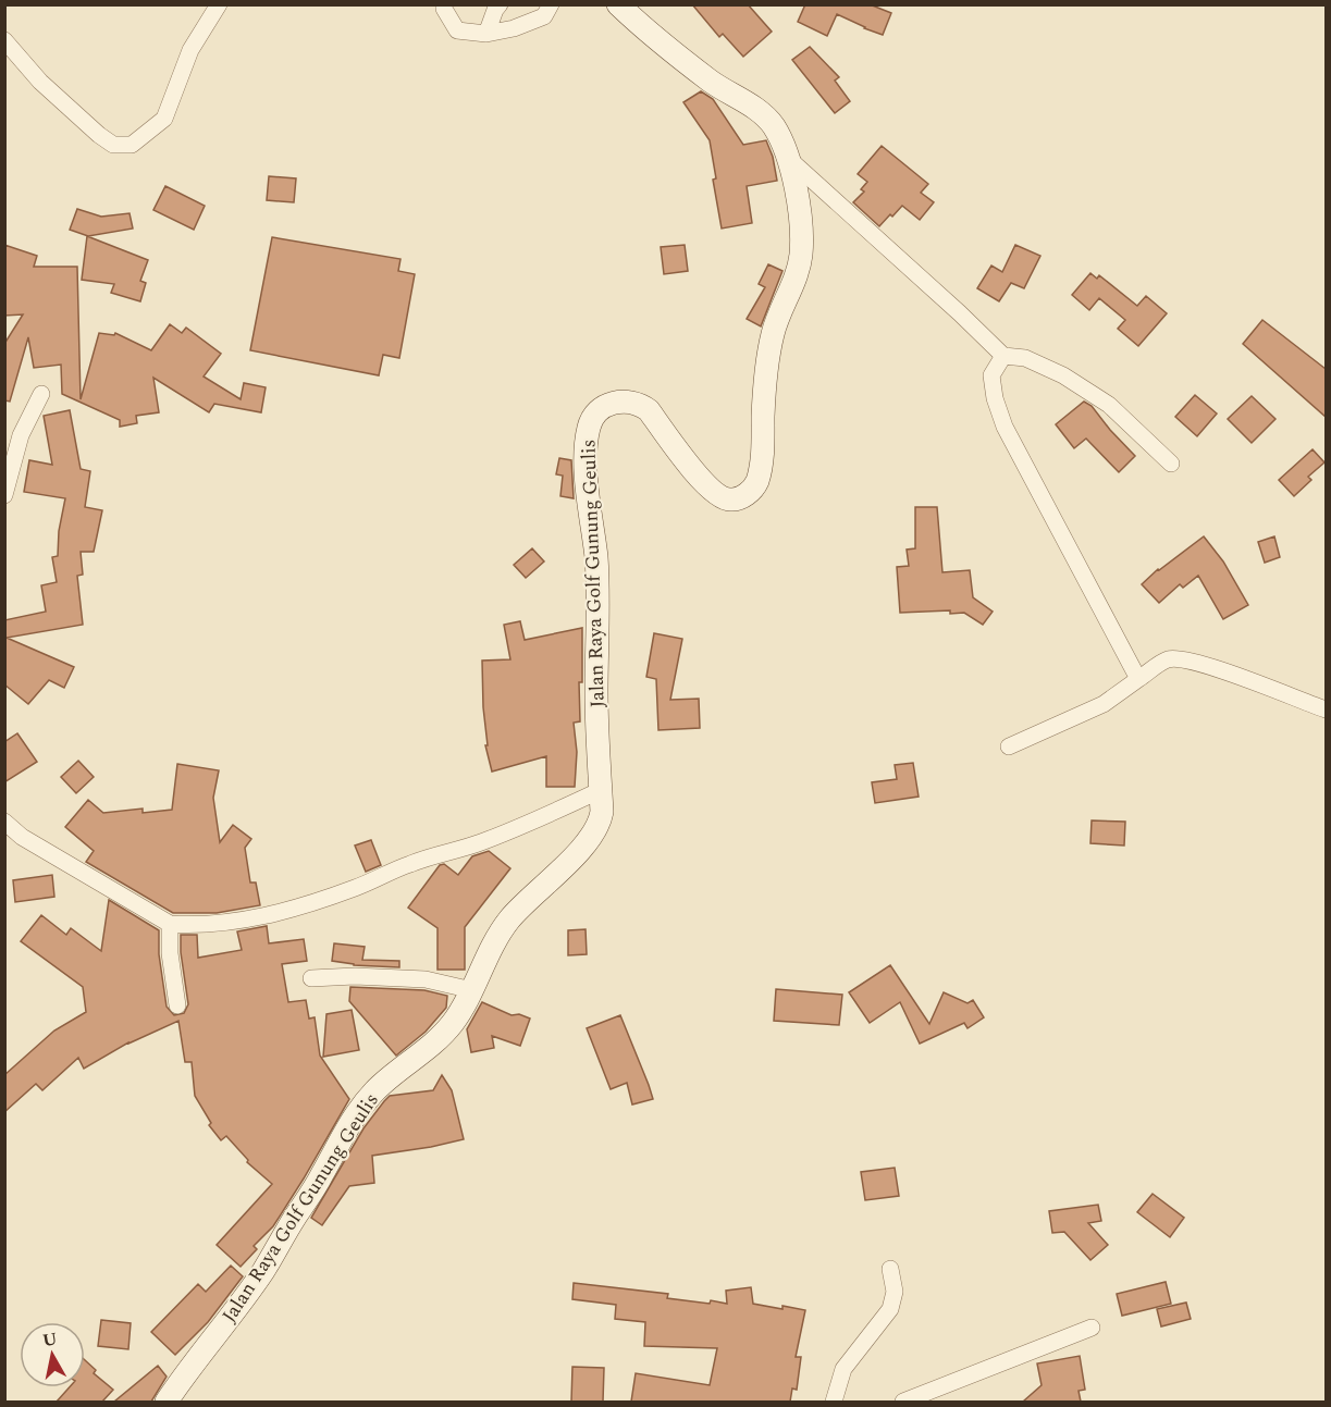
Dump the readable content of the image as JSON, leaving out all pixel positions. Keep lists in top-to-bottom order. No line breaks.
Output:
{"streets":{"main road":["Jalan Raya Golf Gunung Geulis"]},"north":"top"}
